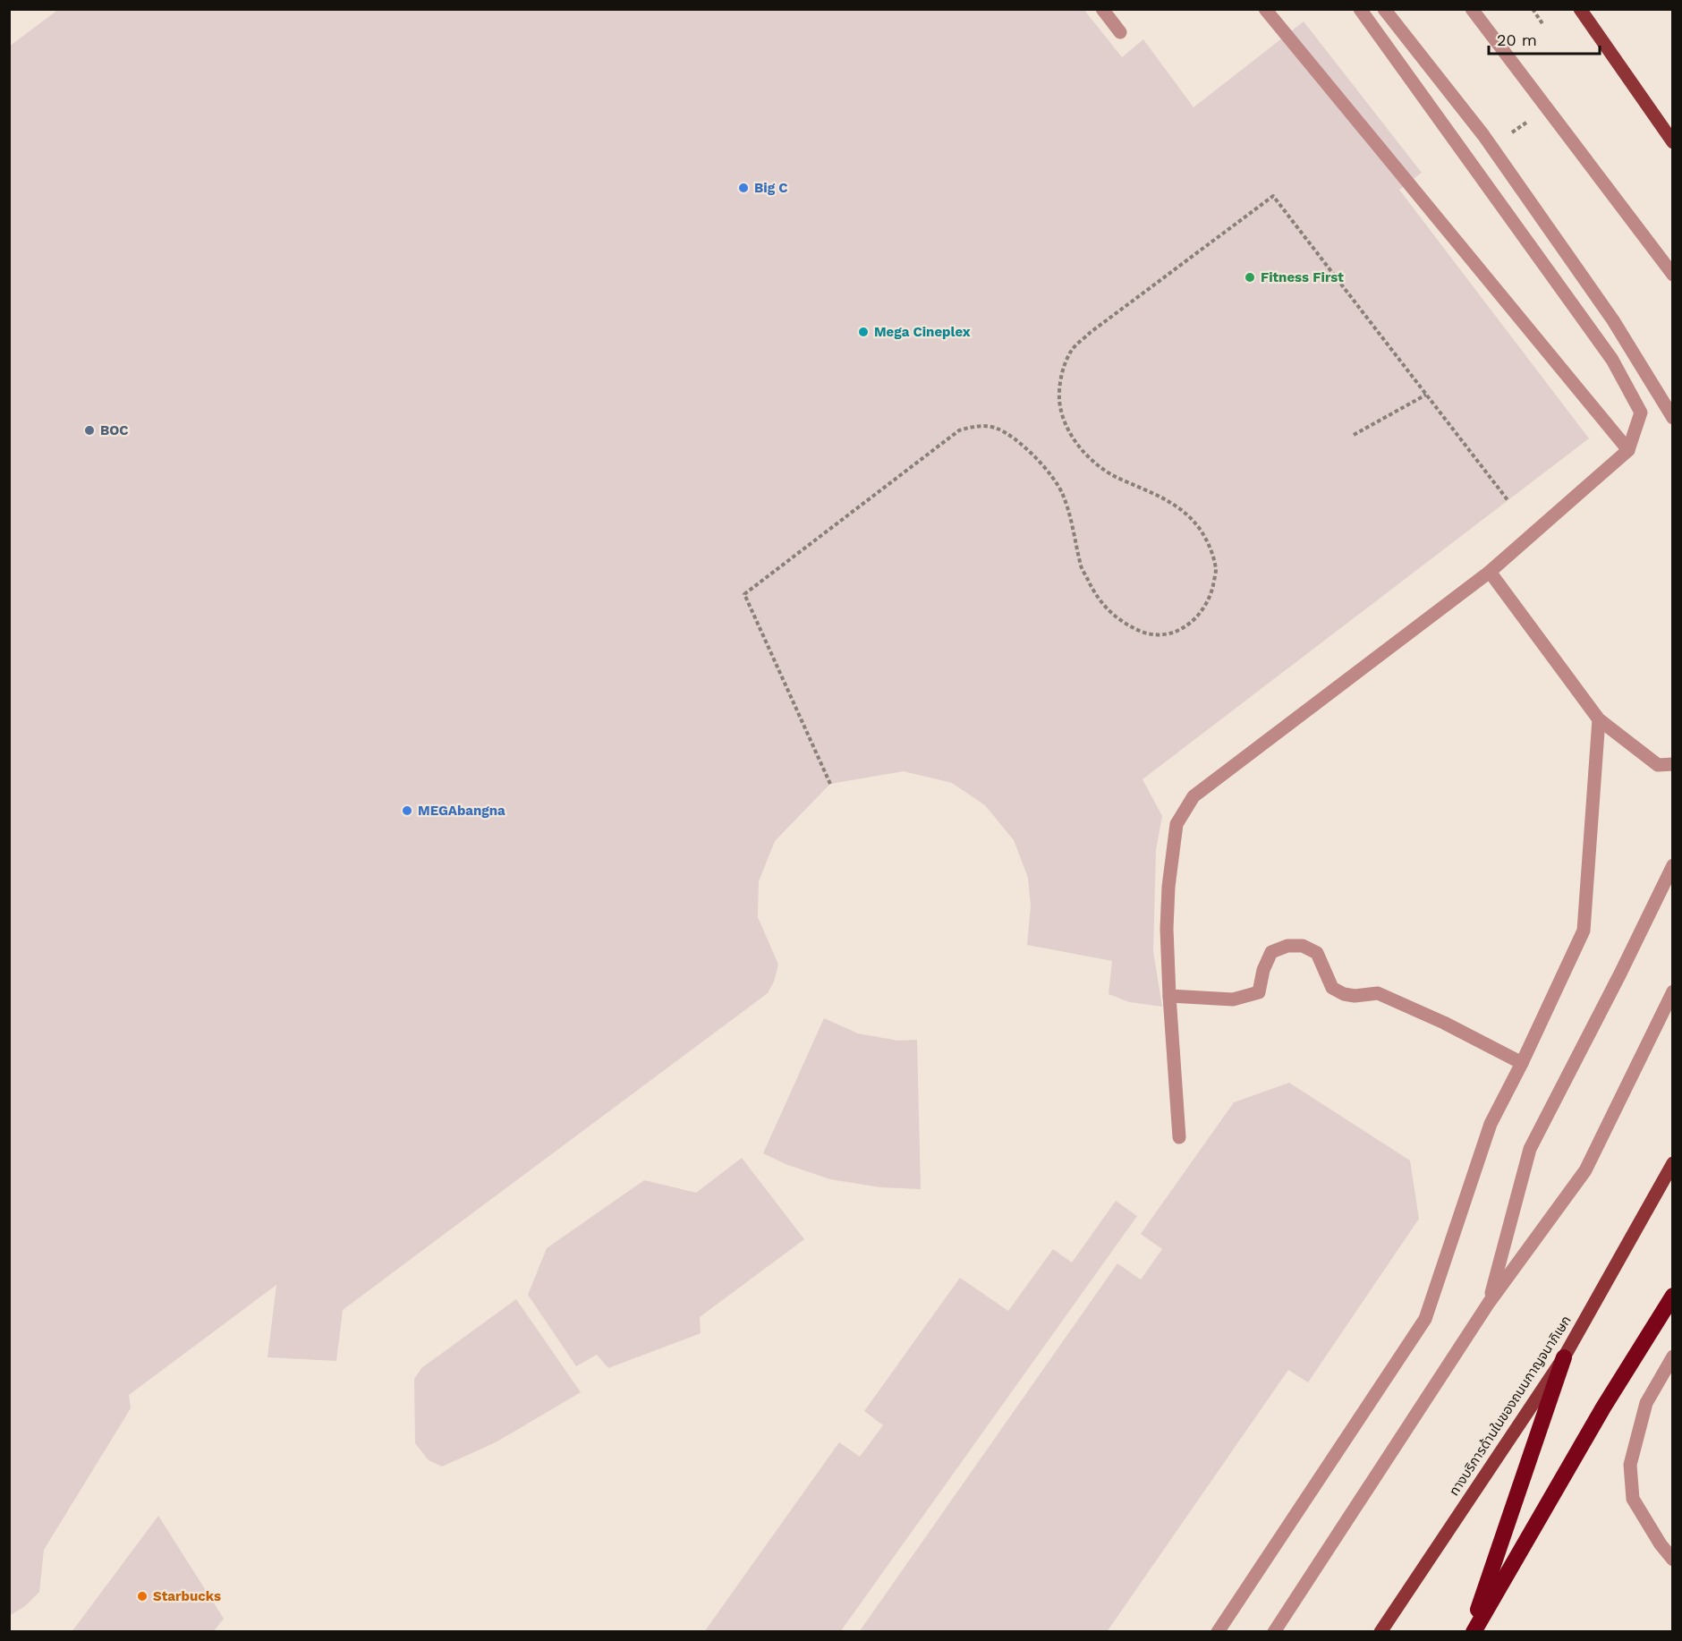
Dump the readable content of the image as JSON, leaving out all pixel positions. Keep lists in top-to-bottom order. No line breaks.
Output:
{"streets":{"main road":["ทางบริการด้านในของถนนกาญจนาภิเษก"]},"places":["Big C","Fitness First","Mega Cineplex","BOC","MEGAbangna","Starbucks"],"scale_bar":"20 m"}
